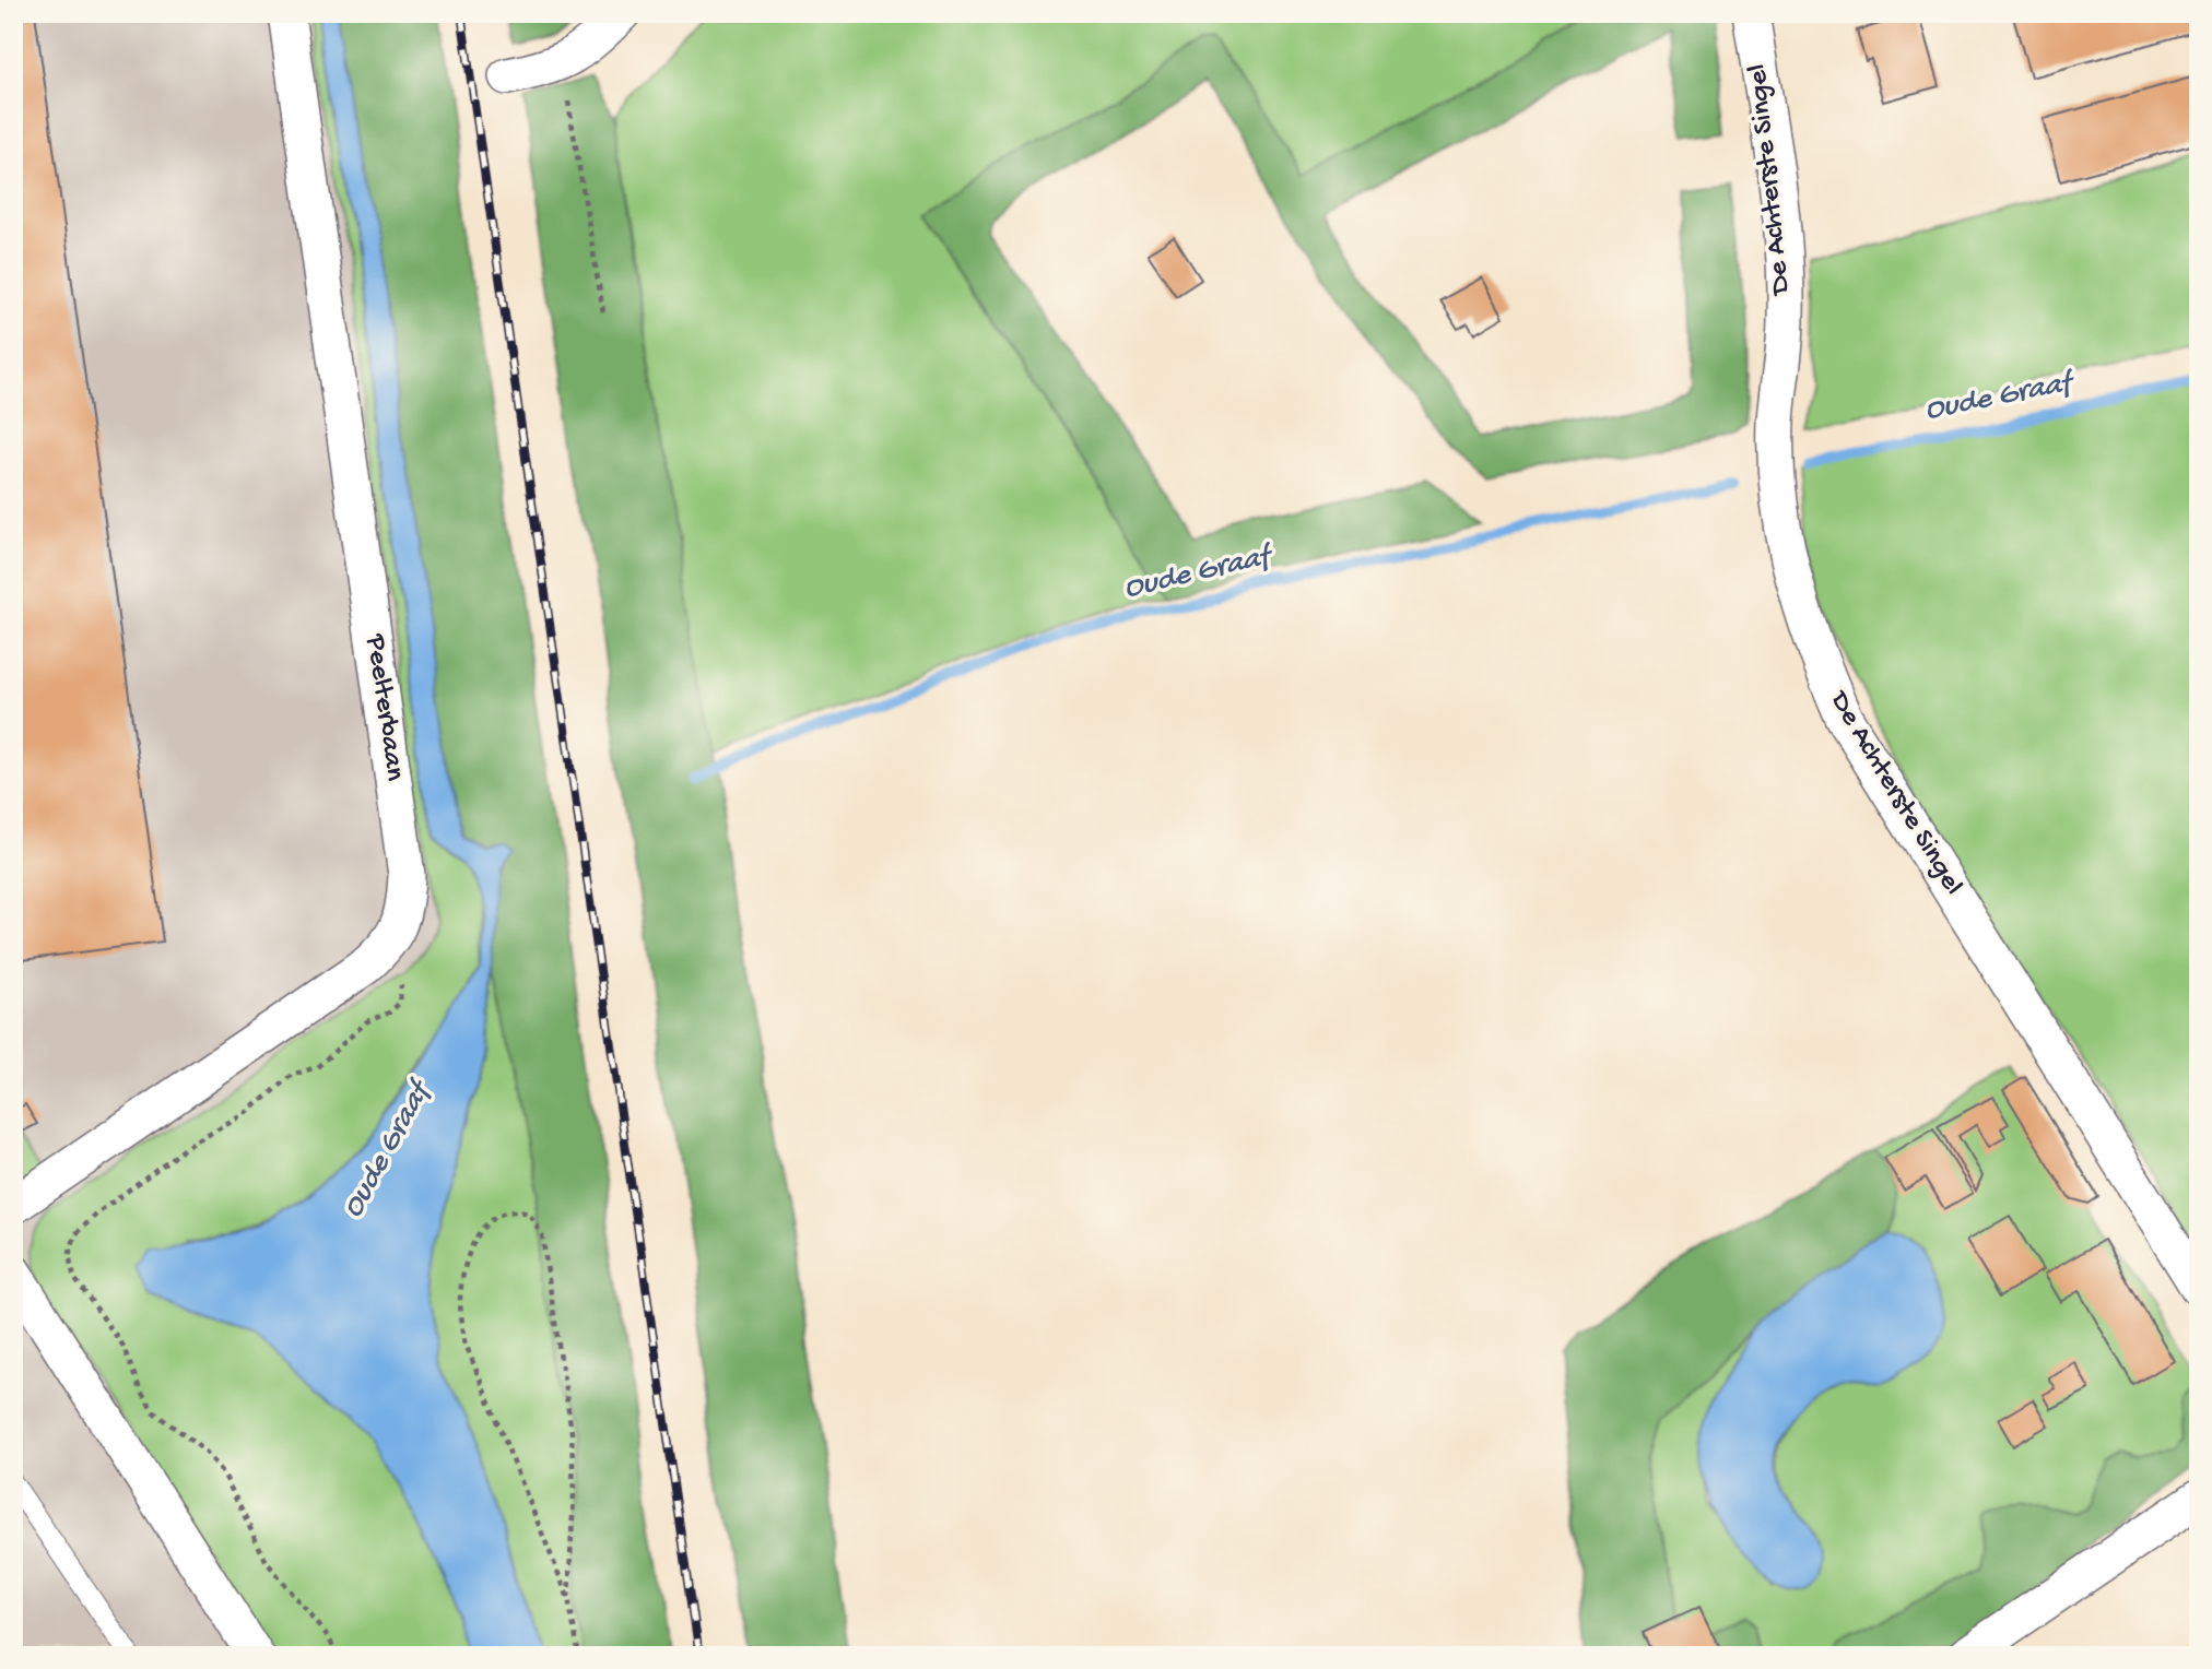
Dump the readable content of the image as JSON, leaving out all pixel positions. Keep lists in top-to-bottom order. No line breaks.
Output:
{"streets":{"street":["De Achterste Singel","Peelterbaan"]},"water":["Oude Graaf"]}
